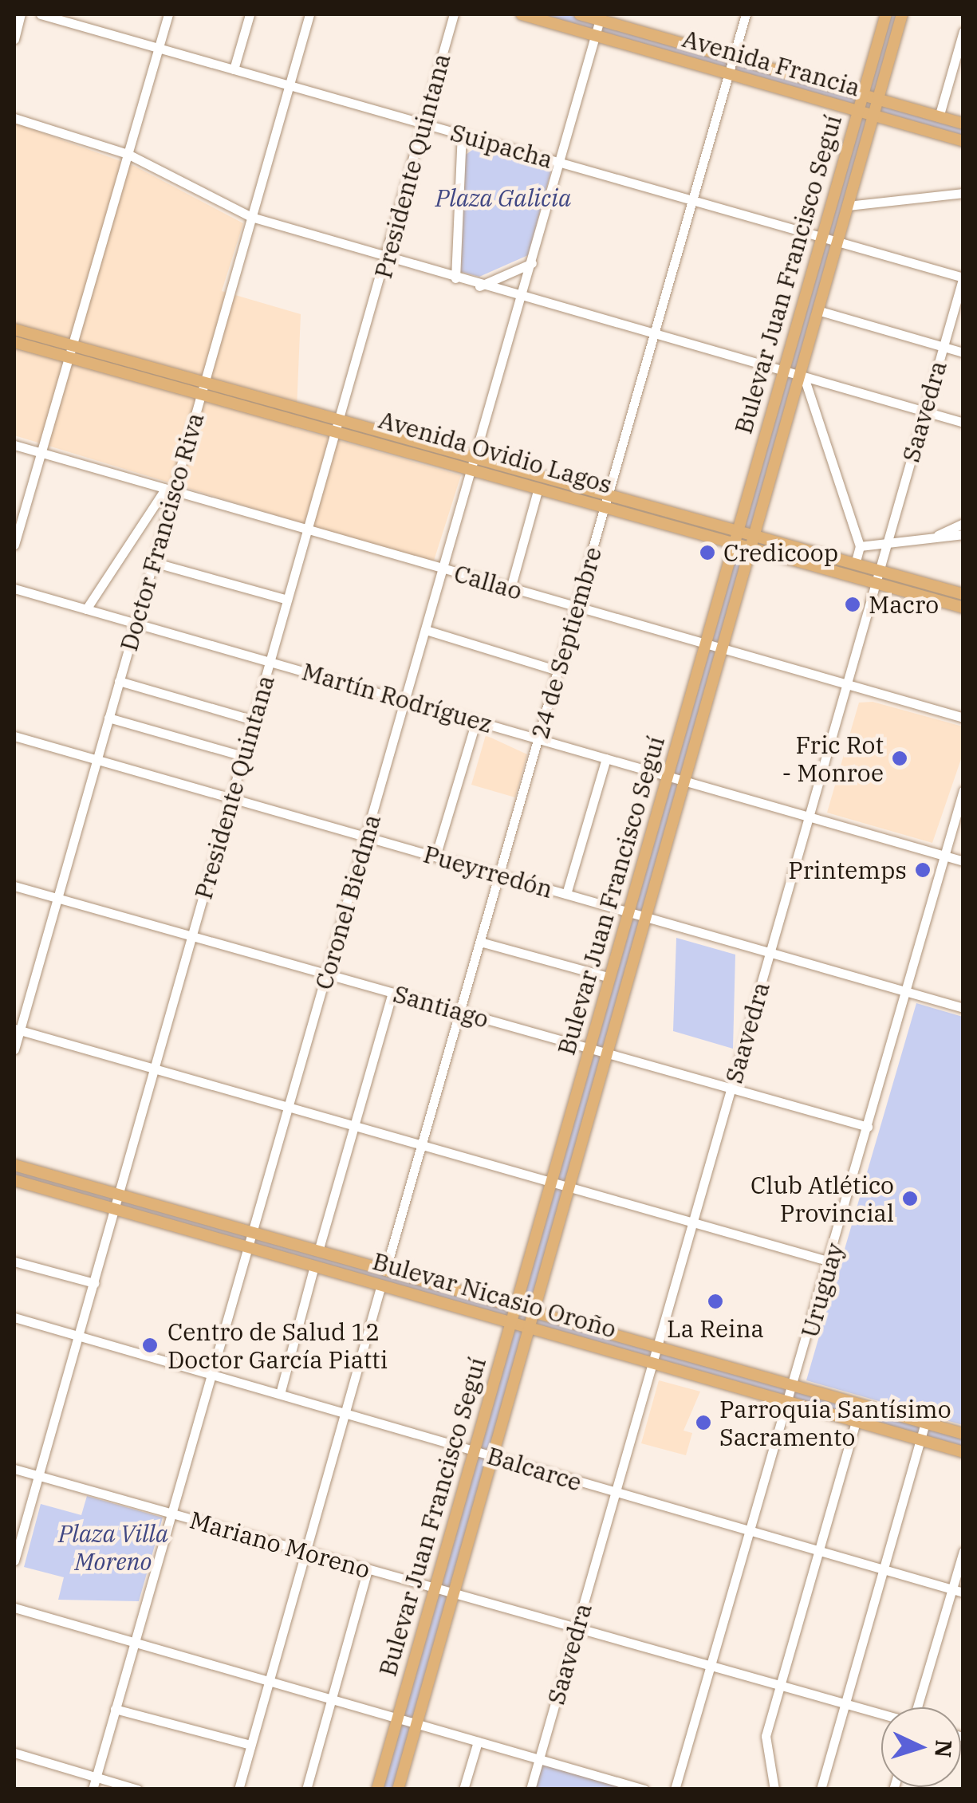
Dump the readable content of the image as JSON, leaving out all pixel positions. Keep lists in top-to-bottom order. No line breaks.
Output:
{"streets":{"main road":["Avenida Francia","Bulevar Juan Francisco Seguí","Avenida Ovidio Lagos","Bulevar Nicasio Oroño"],"street":["Suipacha","Presidente Quintana","Saavedra","Doctor Francisco Riva","Callao","24 de Septiembre","Martín Rodríguez","Pueyrredón","Coronel Biedma","Santiago","Uruguay","Balcarce","Mariano Moreno"]},"crossings":[["Avenida Francia","Bulevar Juan Francisco Seguí"],["Avenida Francia","24 de Septiembre"],["Avenida Francia","Coronel Biedma"],["Suipacha","Presidente Quintana"],["Suipacha","Bulevar Juan Francisco Seguí"],["Suipacha","Saavedra"],["Suipacha","Doctor Francisco Riva"],["Suipacha","24 de Septiembre"],["Suipacha","Coronel Biedma"],["Presidente Quintana","Avenida Ovidio Lagos"],["Presidente Quintana","Callao"],["Presidente Quintana","Martín Rodríguez"],["Presidente Quintana","Pueyrredón"],["Presidente Quintana","Santiago"],["Presidente Quintana","Bulevar Nicasio Oroño"],["Presidente Quintana","Balcarce"],["Presidente Quintana","Mariano Moreno"],["Bulevar Juan Francisco Seguí","Avenida Ovidio Lagos"],["Bulevar Juan Francisco Seguí","Callao"],["Bulevar Juan Francisco Seguí","Martín Rodríguez"],["Bulevar Juan Francisco Seguí","Pueyrredón"],["Bulevar Juan Francisco Seguí","Santiago"],["Bulevar Juan Francisco Seguí","Bulevar Nicasio Oroño"],["Bulevar Juan Francisco Seguí","Balcarce"],["Bulevar Juan Francisco Seguí","Mariano Moreno"],["Saavedra","Avenida Ovidio Lagos"],["Saavedra","Callao"],["Saavedra","Martín Rodríguez"],["Saavedra","Pueyrredón"],["Saavedra","Santiago"],["Saavedra","Bulevar Nicasio Oroño"],["Saavedra","Balcarce"],["Saavedra","Mariano Moreno"],["Avenida Ovidio Lagos","Doctor Francisco Riva"],["Avenida Ovidio Lagos","24 de Septiembre"],["Avenida Ovidio Lagos","Coronel Biedma"],["Doctor Francisco Riva","Callao"],["Doctor Francisco Riva","Martín Rodríguez"],["Doctor Francisco Riva","Pueyrredón"],["Doctor Francisco Riva","Santiago"],["Callao","24 de Septiembre"],["Callao","Coronel Biedma"],["24 de Septiembre","Martín Rodríguez"],["24 de Septiembre","Pueyrredón"],["24 de Septiembre","Santiago"],["24 de Septiembre","Bulevar Nicasio Oroño"],["Martín Rodríguez","Coronel Biedma"],["Martín Rodríguez","Uruguay"],["Pueyrredón","Coronel Biedma"],["Pueyrredón","Uruguay"],["Coronel Biedma","Santiago"],["Coronel Biedma","Bulevar Nicasio Oroño"],["Coronel Biedma","Balcarce"],["Coronel Biedma","Mariano Moreno"],["Santiago","Uruguay"],["Uruguay","Bulevar Nicasio Oroño"],["Uruguay","Balcarce"],["Uruguay","Mariano Moreno"]],"parks":["Plaza Galicia","Plaza Villa Moreno"],"places":["Credicoop","Macro","Fric Rot - Monroe","Printemps","Club Atlético Provincial","La Reina","Centro de Salud 12 Doctor García Piatti","Parroquia Santísimo Sacramento"],"north":"right"}
